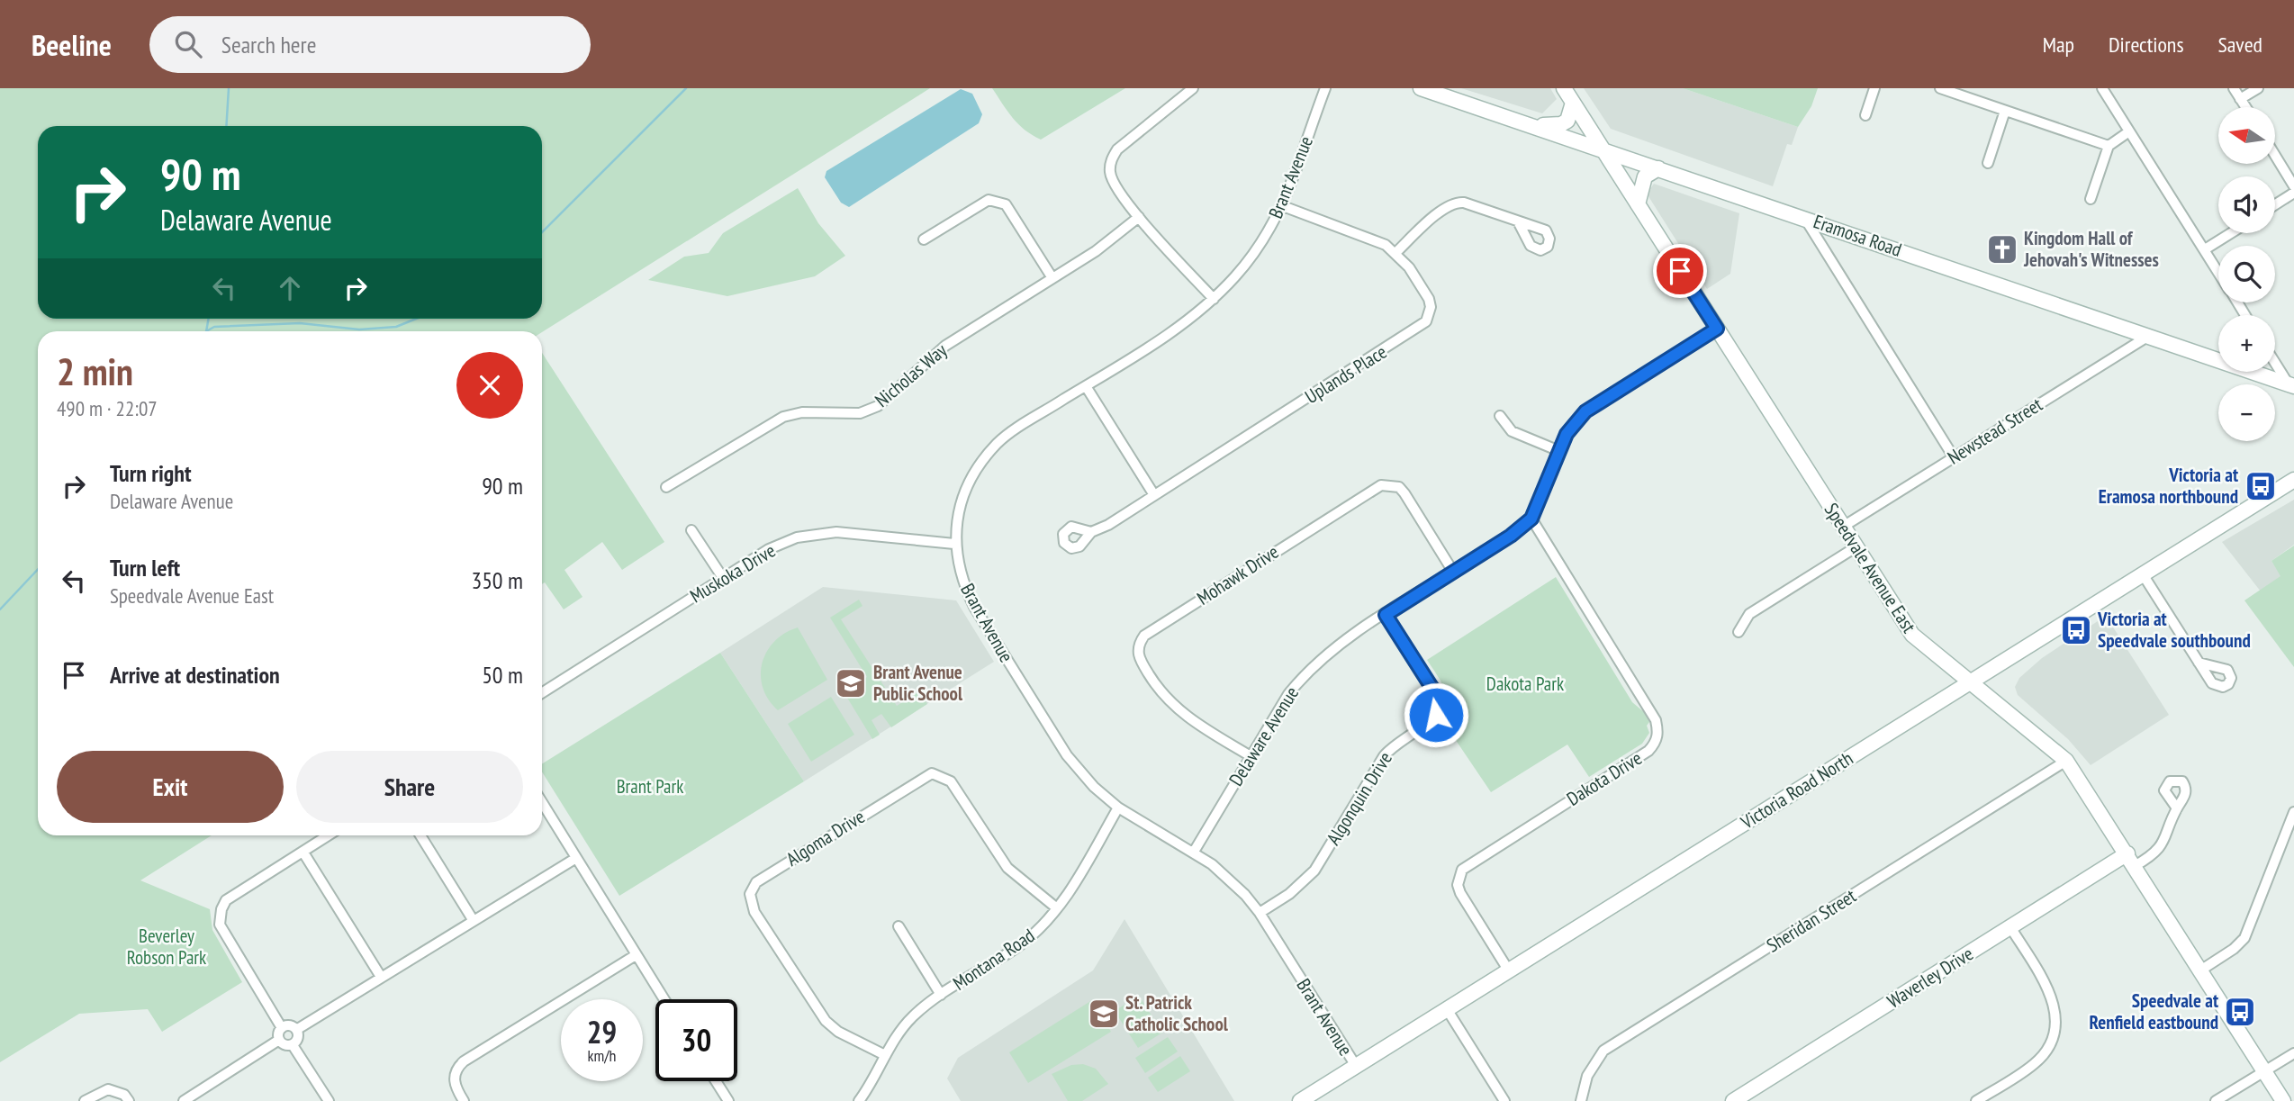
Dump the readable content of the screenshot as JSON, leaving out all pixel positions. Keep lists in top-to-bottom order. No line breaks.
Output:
{"streets":{"main road":["Eramosa Road","Speedvale Avenue East","Victoria Road North","Waverley Drive"],"street":["Brant Avenue","Uplands Place","Nicholas Way","Newstead Street","Muskoka Drive","Mohawk Drive","Delaware Avenue","Dakota Drive","Algonquin Drive","Algoma Drive","Sheridan Street","Montana Road"]},"crossings":[["Brant Avenue","Uplands Place"],["Brant Avenue","Muskoka Drive"],["Brant Avenue","Delaware Avenue"],["Brant Avenue","Victoria Road North"],["Brant Avenue","Algonquin Drive"],["Brant Avenue","Montana Road"],["Eramosa Road","Newstead Street"],["Eramosa Road","Speedvale Avenue East"],["Newstead Street","Speedvale Avenue East"],["Speedvale Avenue East","Delaware Avenue"],["Speedvale Avenue East","Victoria Road North"],["Speedvale Avenue East","Sheridan Street"],["Speedvale Avenue East","Waverley Drive"],["Mohawk Drive","Delaware Avenue"],["Delaware Avenue","Dakota Drive"],["Delaware Avenue","Algonquin Drive"],["Dakota Drive","Victoria Road North"],["Algoma Drive","Montana Road"]],"parks":["Dakota Park","Brant Park","Beverley Robson Park"],"places":{"church":["Kingdom Hall of Jehovah's Witnesses"],"bus stop":["Victoria at Eramosa northbound","Victoria at Speedvale southbound","Speedvale at Renfield eastbound"],"school or university":["Brant Avenue Public School","St. Patrick Catholic School"]},"north":"left","page":{"header":"Beeline","search":"Search here","nav":["Map","Directions","Saved"],"map_buttons":["+","−"],"turn":["90 m","Delaware Avenue"],"heading":["2 min","490 m · 22:07"],"list":[{"name":"Turn right","note":"Delaware Avenue","value":"90 m"},{"name":"Turn left","note":"Speedvale Avenue East","value":"350 m"},{"name":"Arrive at destination","value":"50 m"}],"buttons":["Exit","Share"],"speed":"29 km/h","limit":"30"}}
